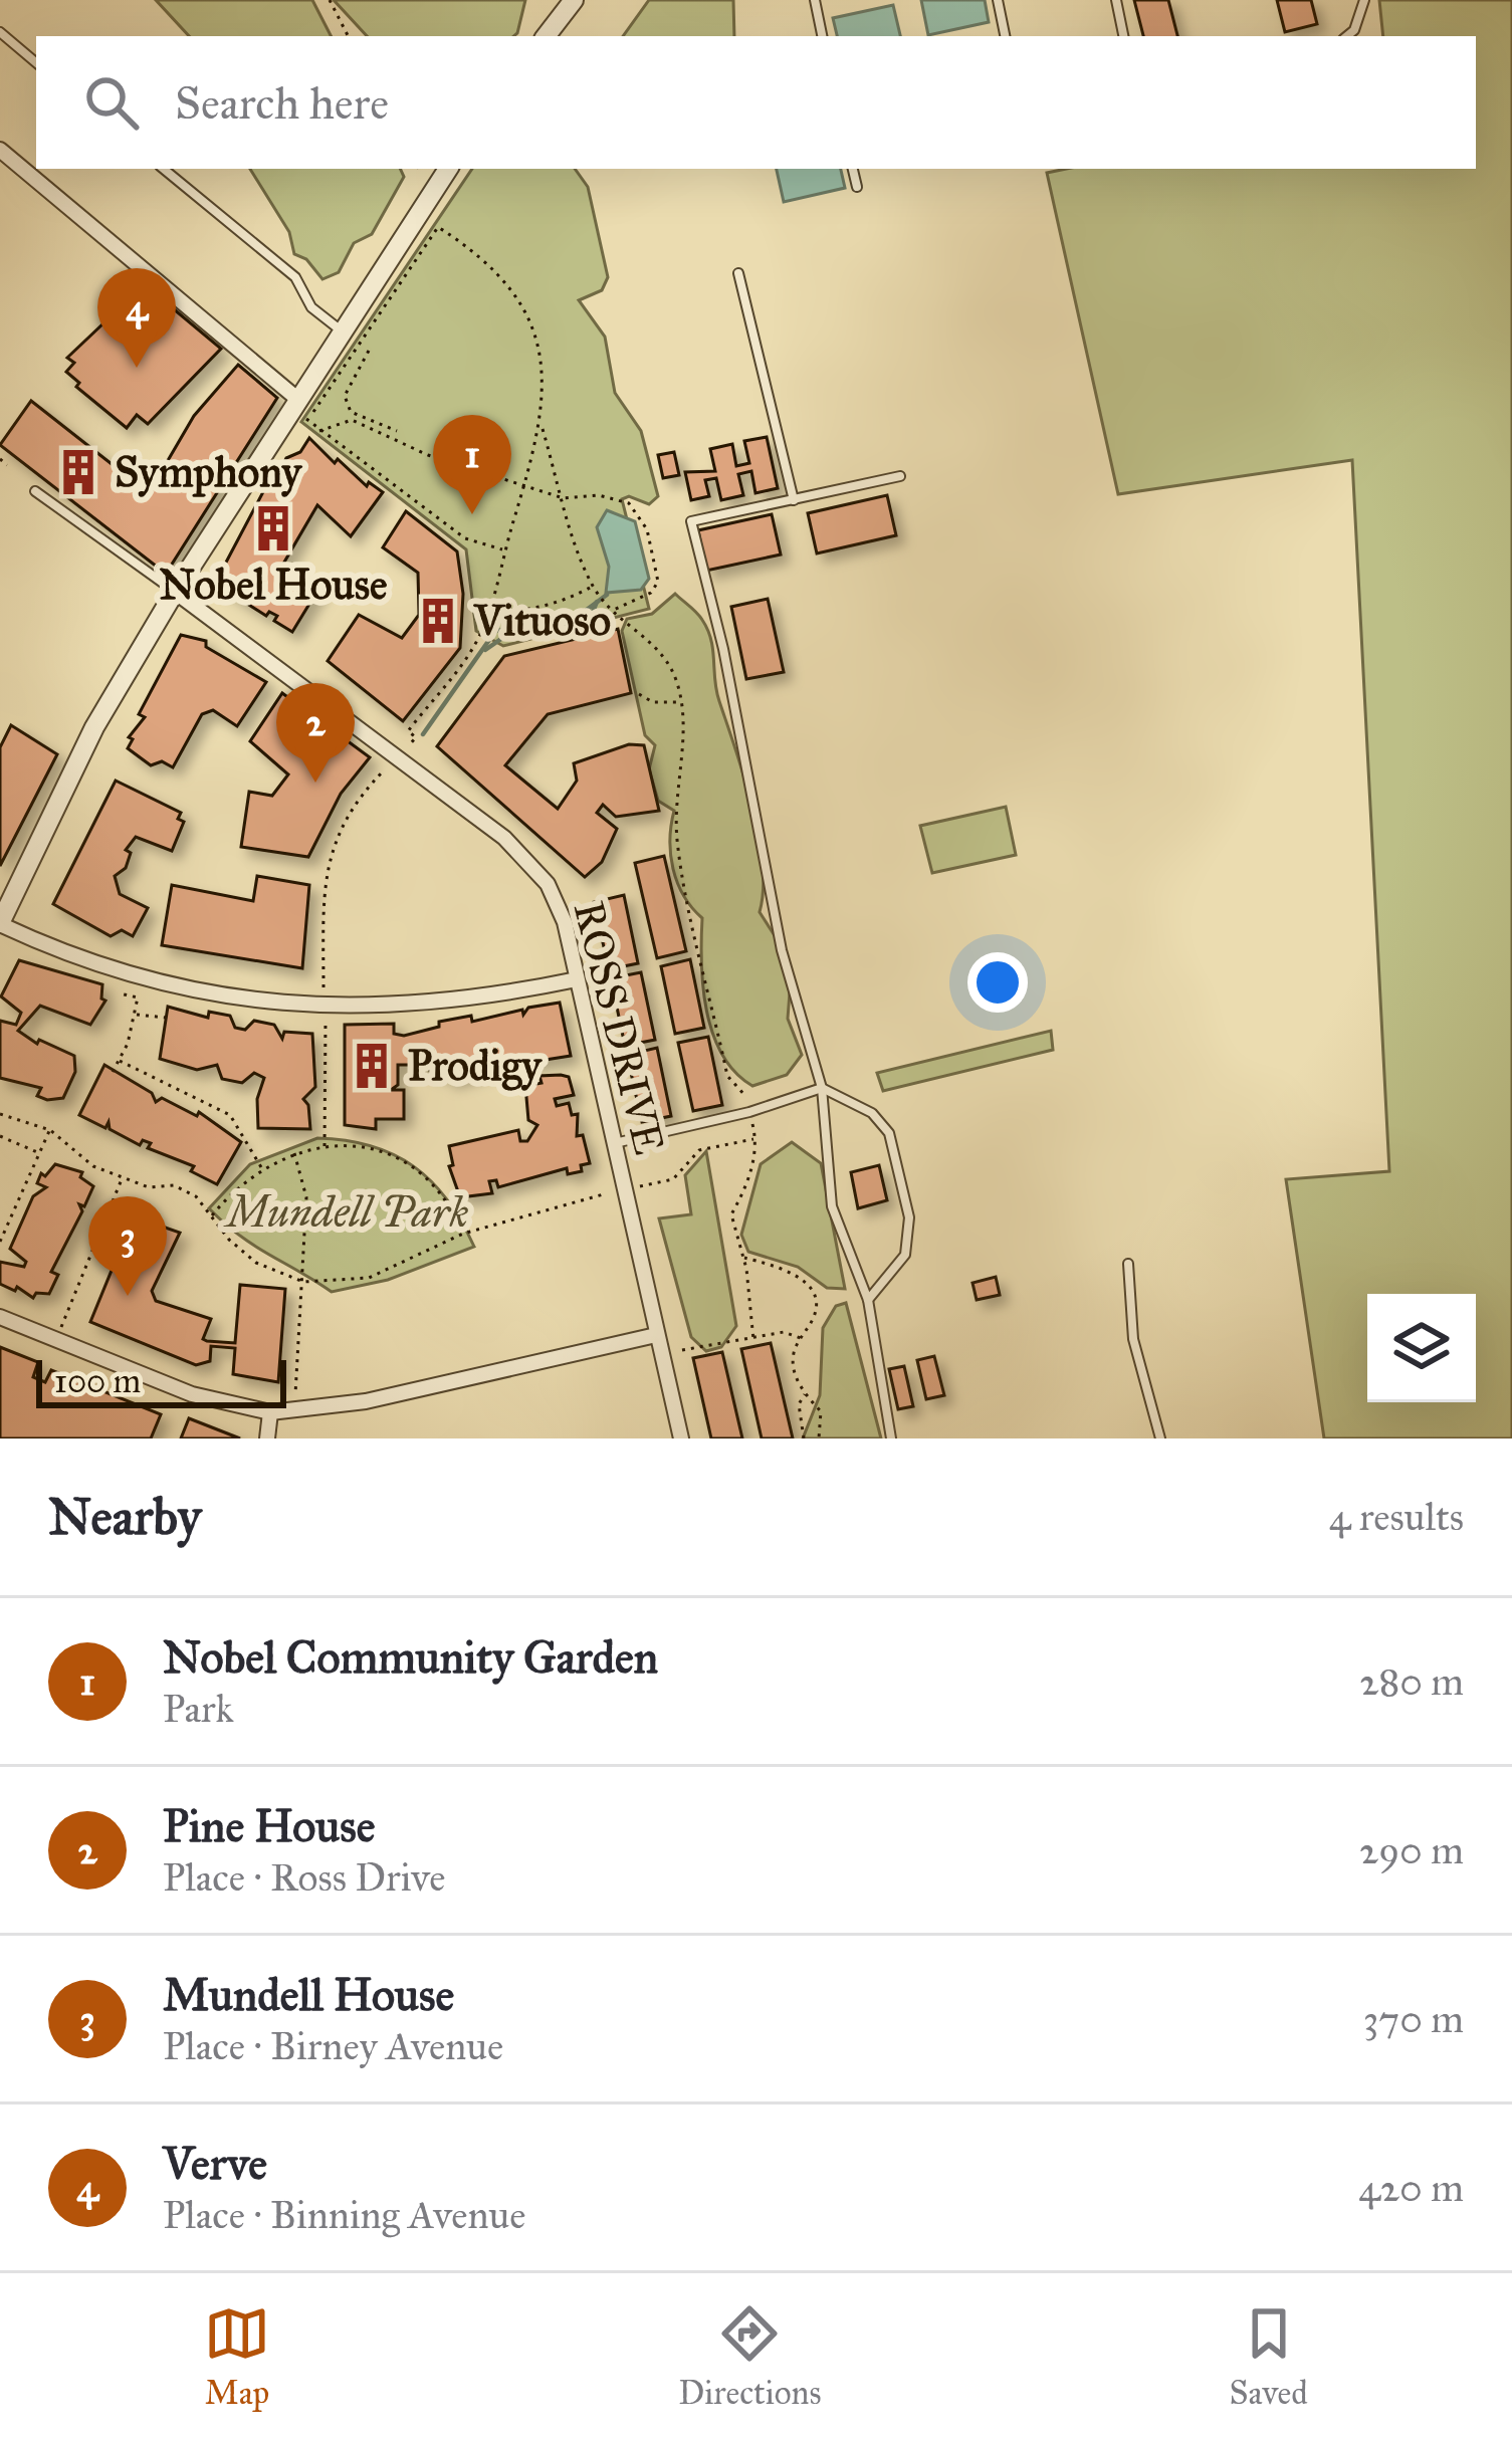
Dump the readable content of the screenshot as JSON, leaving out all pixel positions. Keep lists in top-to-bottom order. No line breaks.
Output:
{"streets":{"street":["ROSS DRIVE"]},"parks":["Mundell Park"],"places":{"building":["Symphony","Nobel House","Vituoso","Prodigy"]},"scale_bar":"100 m","page":{"search":"Search here","pins":["4","1","2","3"],"scale":"100 m","heading":["Nearby","4 results"],"list":[{"mark":"1","name":"Nobel Community Garden","note":"Park","value":"280 m"},{"mark":"2","name":"Pine House","note":"Place · Ross Drive","value":"290 m"},{"mark":"3","name":"Mundell House","note":"Place · Birney Avenue","value":"370 m"},{"mark":"4","name":"Verve","note":"Place · Binning Avenue","value":"420 m"}],"nav":["Map","Directions","Saved"]}}
